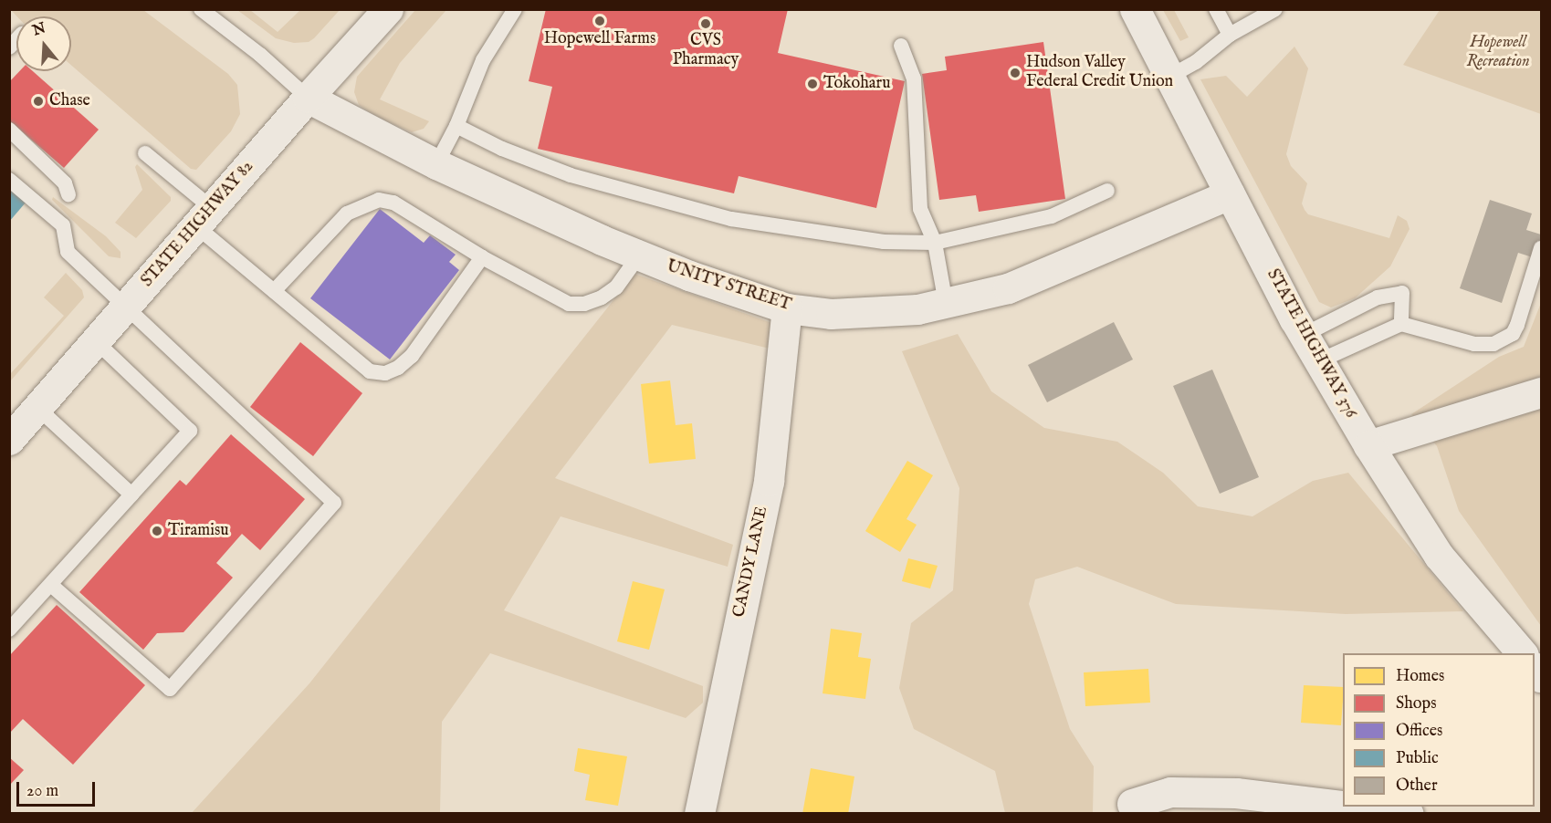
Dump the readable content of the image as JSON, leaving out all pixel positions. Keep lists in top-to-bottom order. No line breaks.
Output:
{"streets":{"street":["STATE HIGHWAY 82","UNITY STREET","STATE HIGHWAY 376","CANDY LANE"]},"crossings":[["STATE HIGHWAY 82","UNITY STREET"],["UNITY STREET","STATE HIGHWAY 376"],["UNITY STREET","CANDY LANE"]],"parks":["Hopewell Recreation"],"places":["Hopewell Farms","CVS Pharmacy","Hudson Valley Federal Credit Union","Tokoharu","Chase","Tiramisu"],"legend":["Homes","Shops","Offices","Public","Other"],"scale_bar":"20 m","north":"top"}
